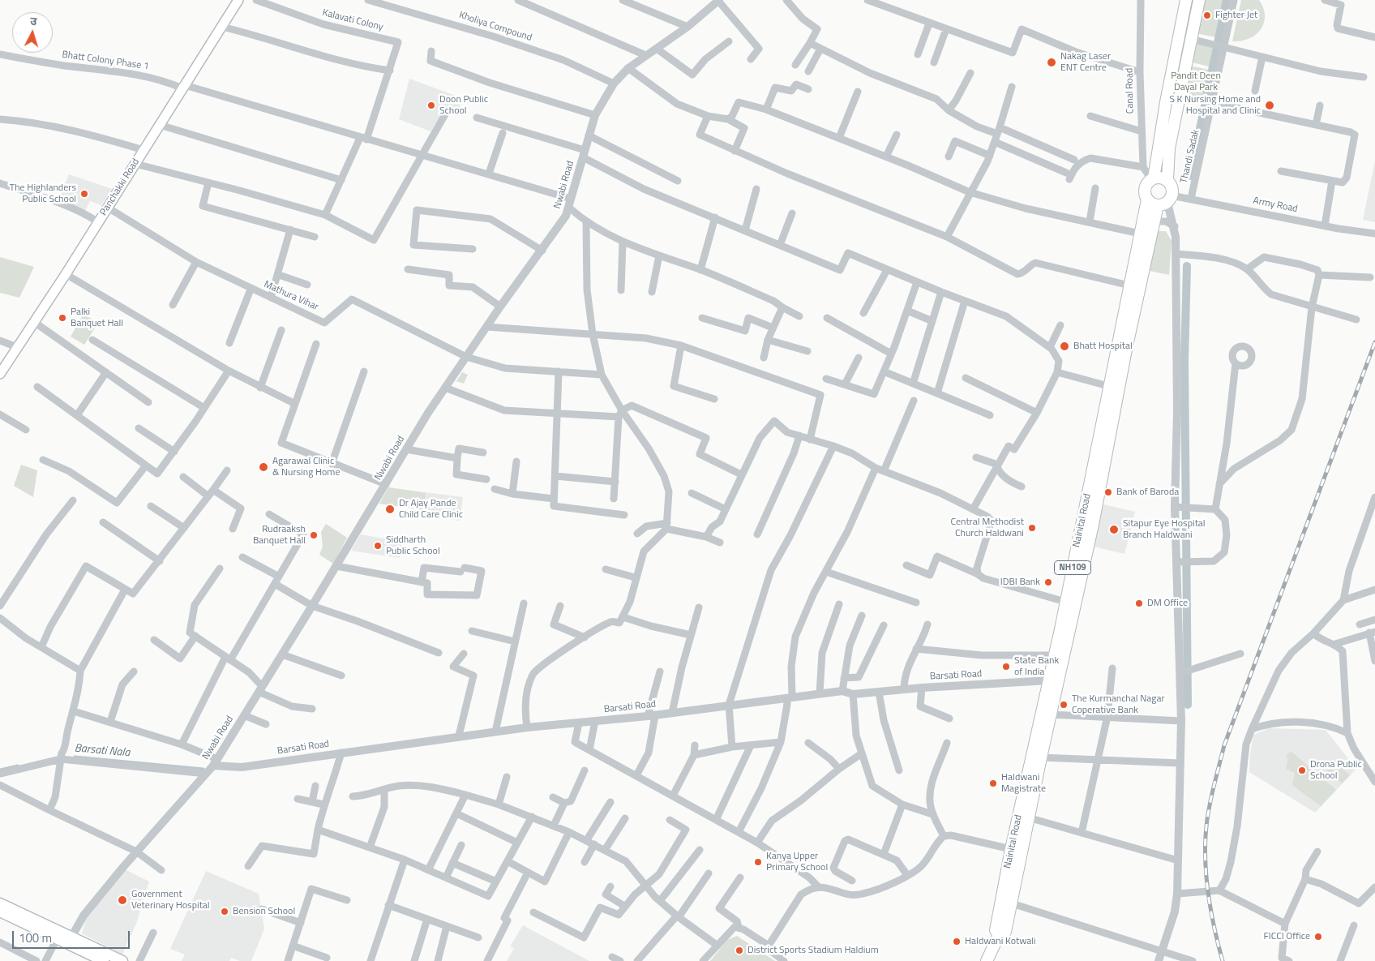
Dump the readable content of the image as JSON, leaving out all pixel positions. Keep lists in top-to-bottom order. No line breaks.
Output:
{"streets":{"highway":["Nainital Road","NH109"],"main road":["Panchakki Road"],"street":["Kalavati Colony","Kholiya Compound","Bhatt Colony Phase 1","Canal Road","Thandi Sadak","Nwabi Road","Army Road","Mathura Vihar","Barsati Road"]},"crossings":[["Kholiya Compound","Nwabi Road"],["Bhatt Colony Phase 1","Nwabi Road"],["Bhatt Colony Phase 1","Panchakki Road"],["Thandi Sadak","Army Road"],["Nwabi Road","Mathura Vihar"],["Nwabi Road","Barsati Road"],["Panchakki Road","Mathura Vihar"],["Army Road","Nainital Road"],["Nainital Road","Barsati Road"]],"water":["Barsati Nala"],"parks":["Pandit Deen Dayal Park"],"places":["Fighter Jet","Nakag Laser ENT Centre","Doon Public School","S K Nursing Home and Hospital and Clinic","The Highlanders Public School","Palki Banquet Hall","Bhatt Hospital","Agarawal Clinic & Nursing Home","Bank of Baroda","Dr Ajay Pande Child Care Clinic","Central Methodist Church Haldwani","Sitapur Eye Hospital Branch Haldwani","Rudraaksh Banquet Hall","Siddharth Public School","IDBI Bank","DM Office","State Bank of India","The Kurmanchal Nagar Coperative Bank","Drona Public School","Haldwani Magistrate","Kanya Upper Primary School","Government Veterinary Hospital","Bension School","FICCI Office","Haldwani Kotwali","District Sports Stadium Haldium"],"scale_bar":"100 m","north":"top"}
